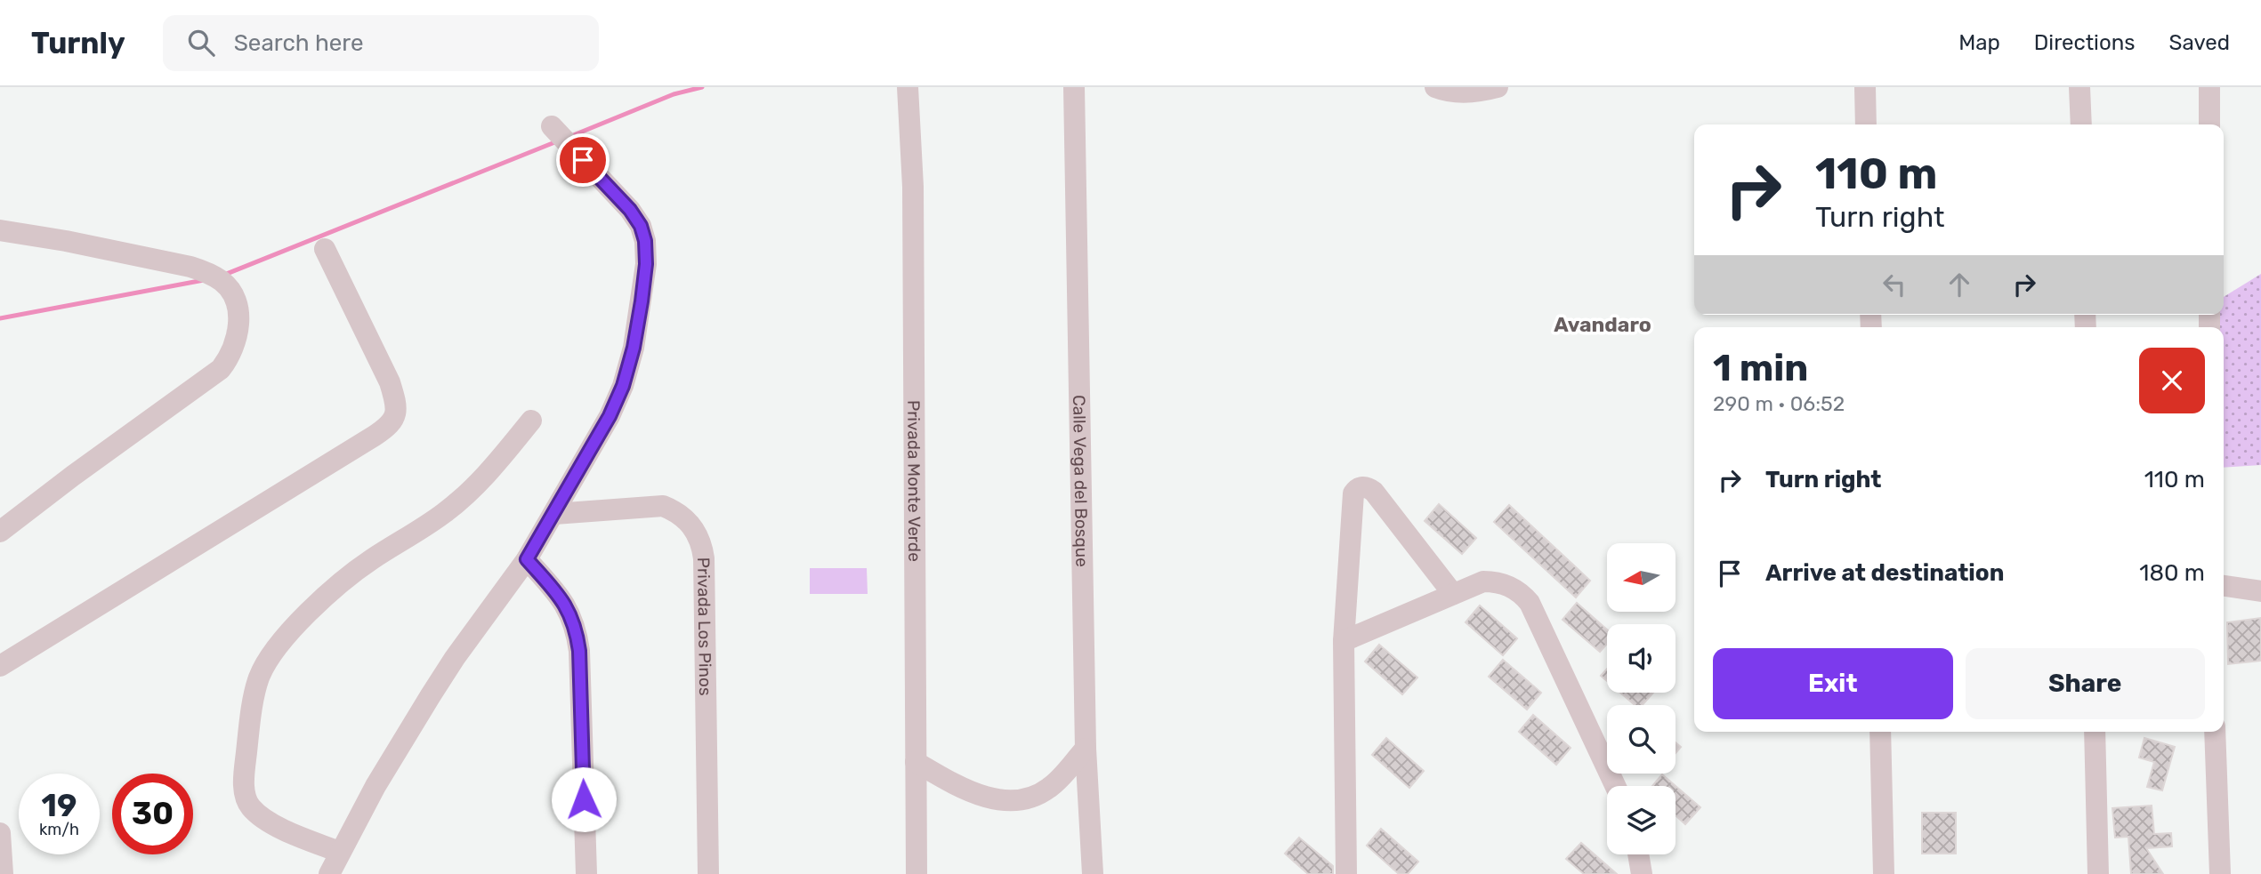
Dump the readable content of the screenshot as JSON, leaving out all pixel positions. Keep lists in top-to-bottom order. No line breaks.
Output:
{"streets":{"street":["Privada Monte Verde","Calle Vega del Bosque","Privada Los Pinos"]},"districts":["Avandaro"],"north":"left","page":{"header":"Turnly","search":"Search here","nav":["Map","Directions","Saved"],"turn":["110 m","Turn right"],"heading":["1 min","290 m · 06:52"],"list":[{"name":"Turn right","value":"110 m"},{"name":"Arrive at destination","value":"180 m"}],"buttons":["Exit","Share"],"speed":"19 km/h","limit":"30"}}
